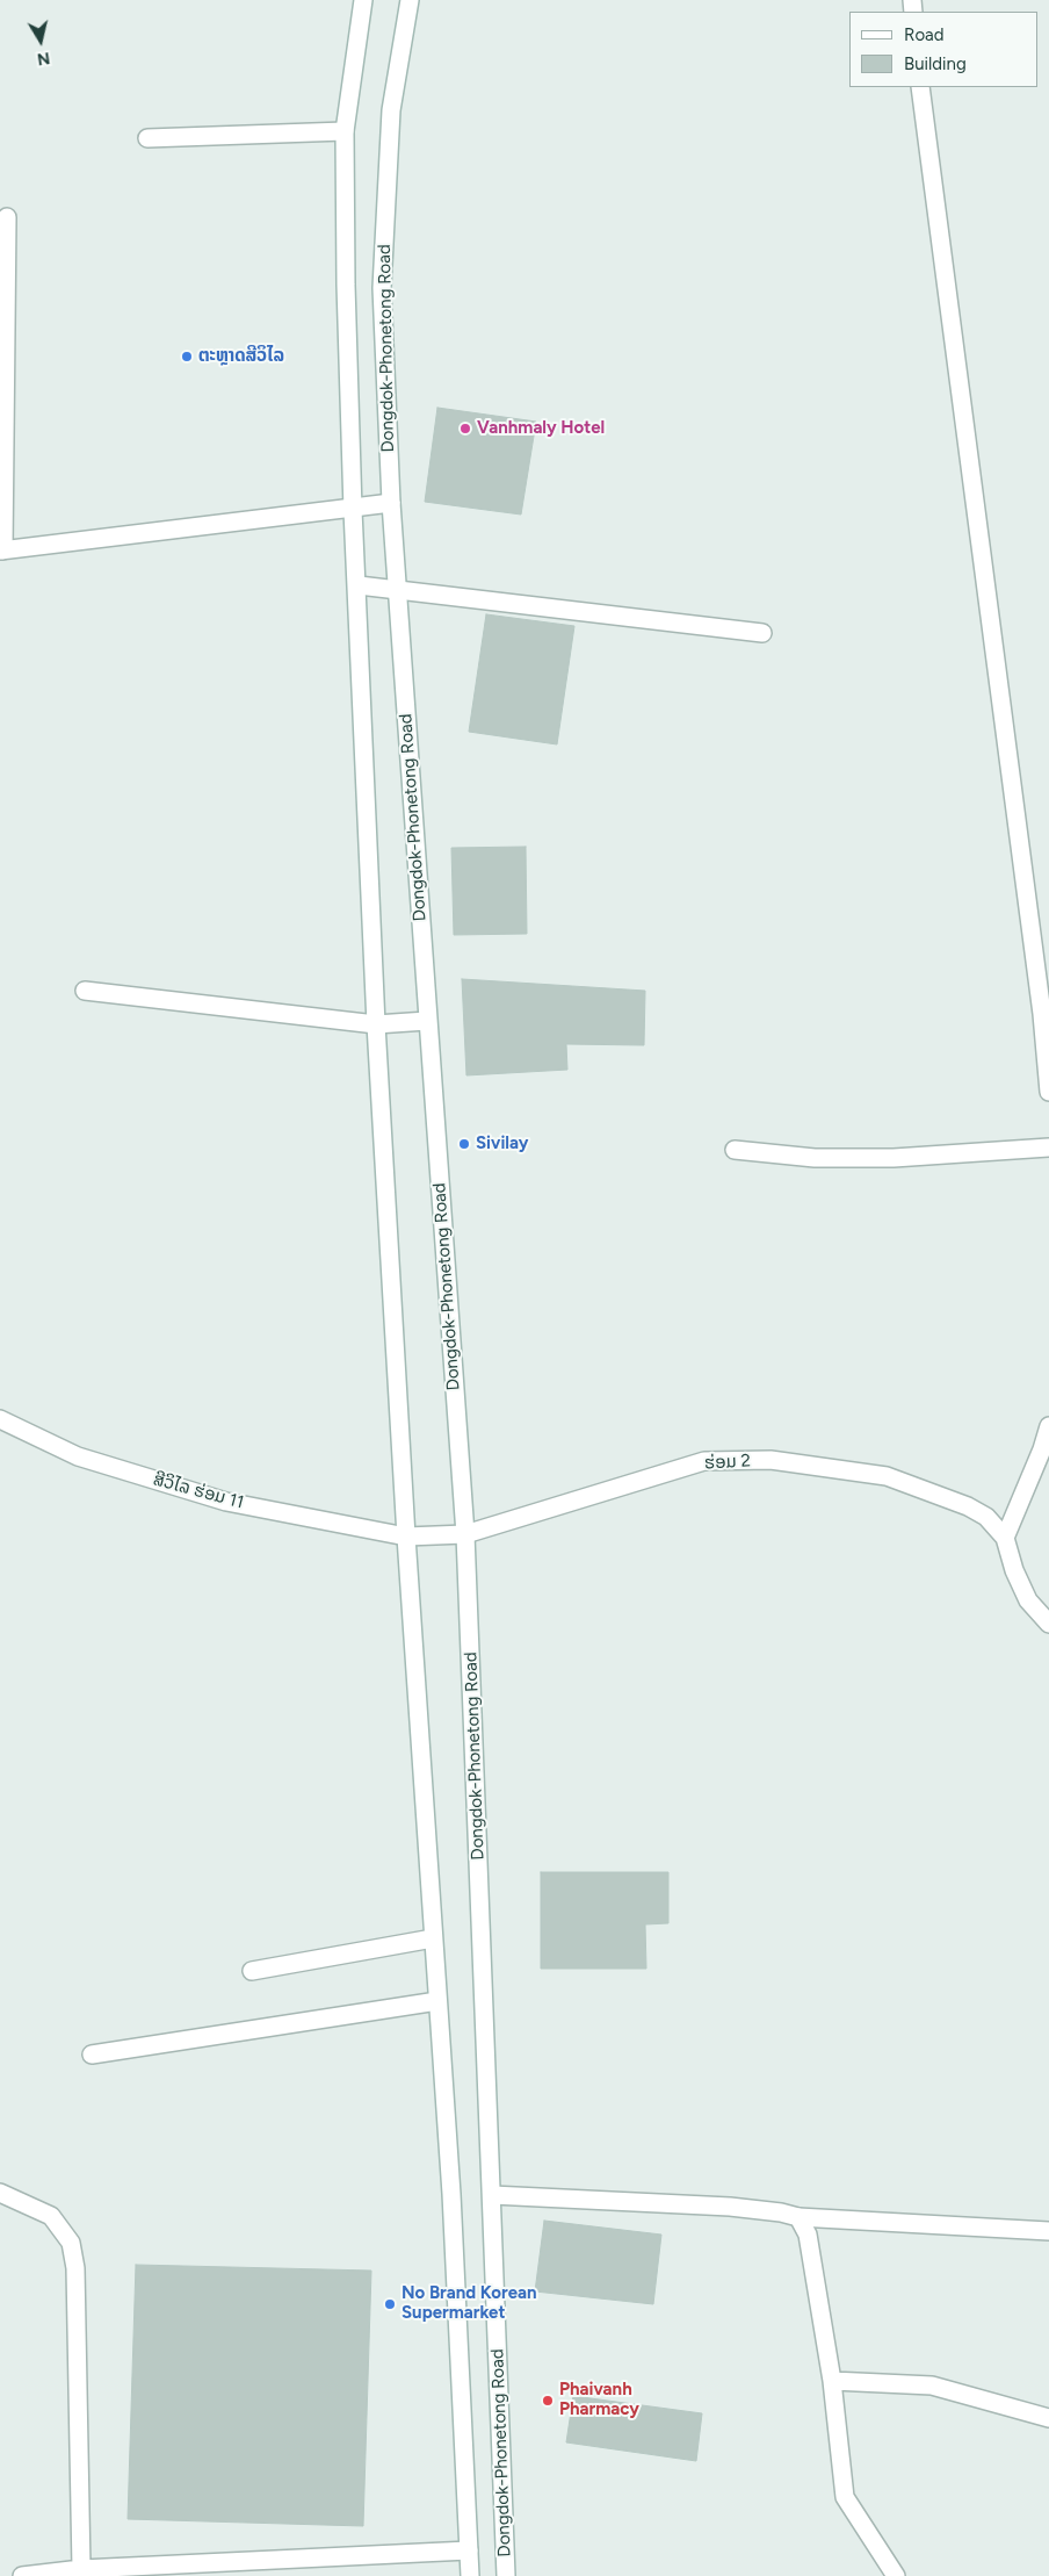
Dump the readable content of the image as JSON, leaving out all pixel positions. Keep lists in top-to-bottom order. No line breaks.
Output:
{"streets":{"main road":["Dongdok-Phonetong Road","ຮ່ອມ 2","ສີວິໄລ ຮ່ອມ 11"]},"crossings":[["Dongdok-Phonetong Road","ຮ່ອມ 2"],["Dongdok-Phonetong Road","ສີວິໄລ ຮ່ອມ 11"],["ຮ່ອມ 2","ສີວິໄລ ຮ່ອມ 11"]],"places":["ຕະຫຼາດສີວິໄລ","Vanhmaly Hotel","Sivilay","No Brand Korean Supermarket","Phaivanh Pharmacy"],"legend":["Road","Building"],"north":"bottom"}
